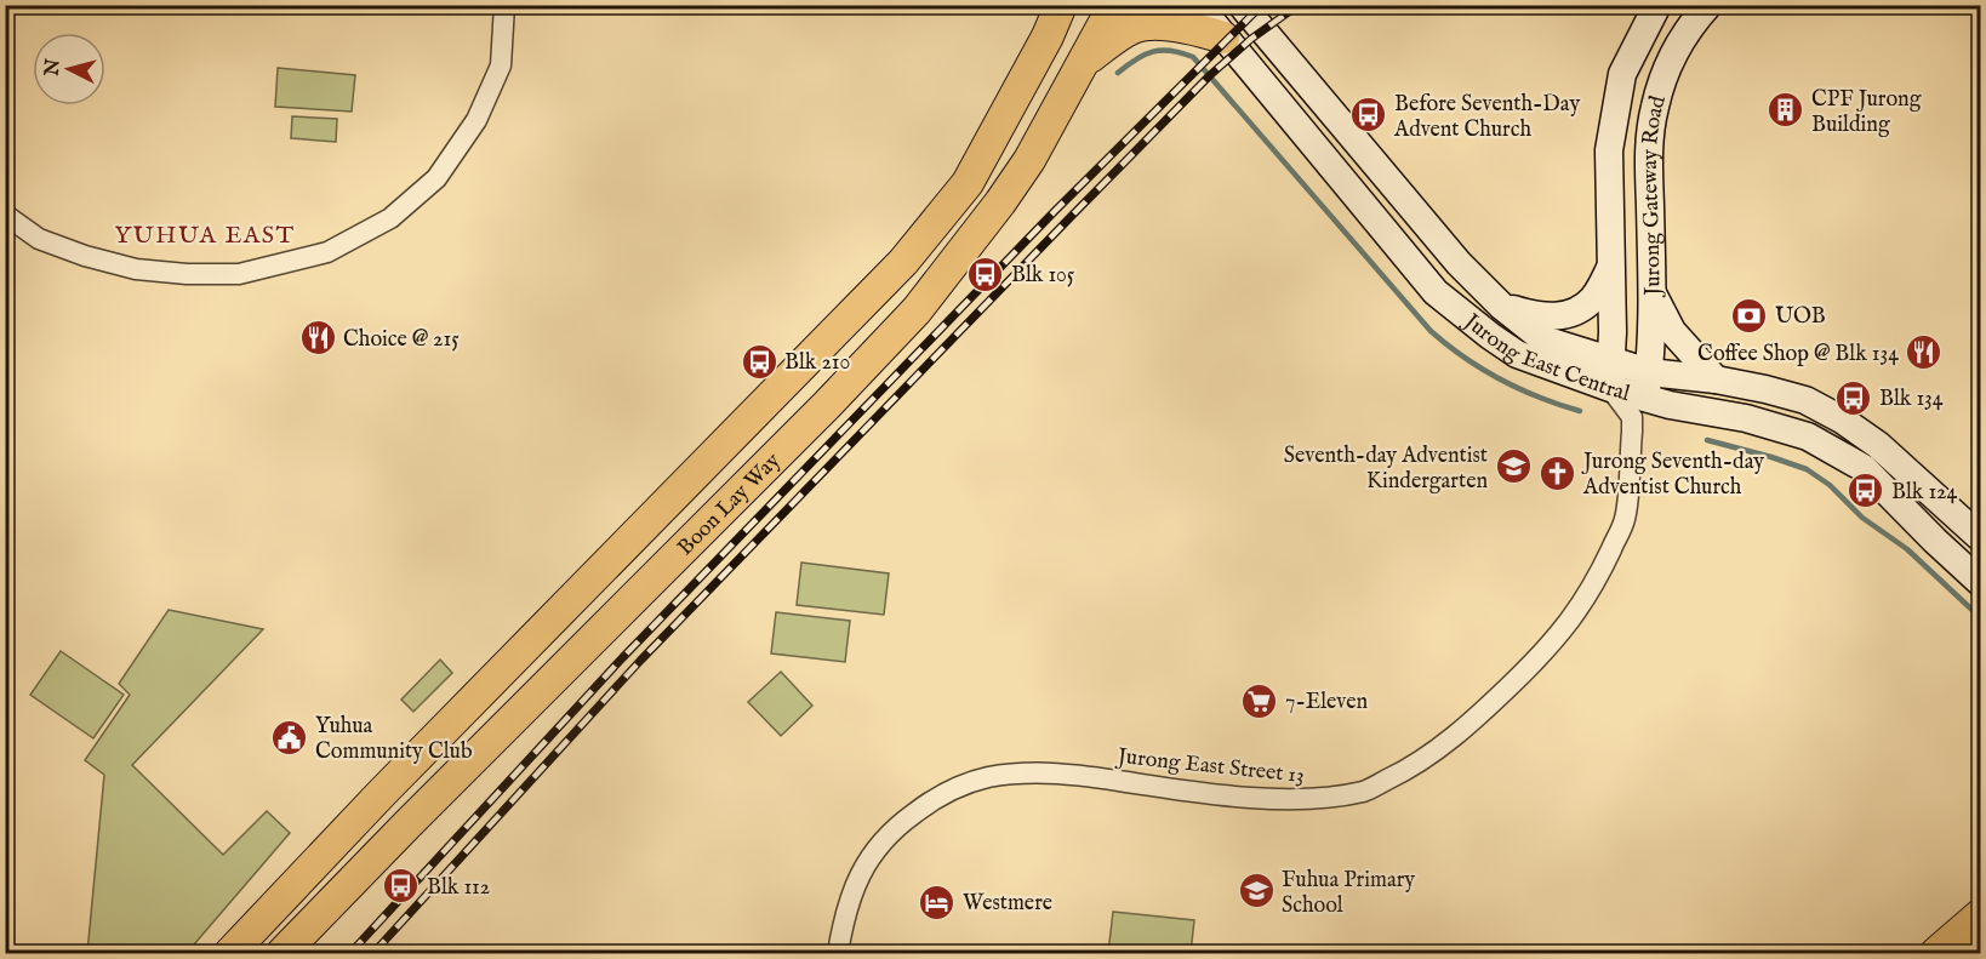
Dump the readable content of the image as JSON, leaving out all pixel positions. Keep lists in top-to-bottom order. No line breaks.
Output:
{"streets":{"main road":["Jurong Gateway Road","Jurong East Central","Boon Lay Way"],"street":["Jurong East Street 13"]},"crossings":[["Jurong Gateway Road","Jurong East Central"],["Jurong Gateway Road","Jurong East Street 13"],["Jurong East Central","Jurong East Street 13"]],"districts":["YUHUA EAST"],"places":{"building":["CPF Jurong Building"],"bus stop":["Before Seventh-Day Advent Church","Blk 105","Blk 210","Blk 134","Blk 124","Blk 112"],"bank":["UOB"],"restaurant":["Choice @ 215","Coffee Shop @ Blk 134"],"school or university":["Seventh-day Adventist Kindergarten","Fuhua Primary School"],"church":["Jurong Seventh-day Adventist Church"],"supermarket":["7-Eleven"],"public building":["Yuhua Community Club"],"hotel":["Westmere"]},"north":"left"}
